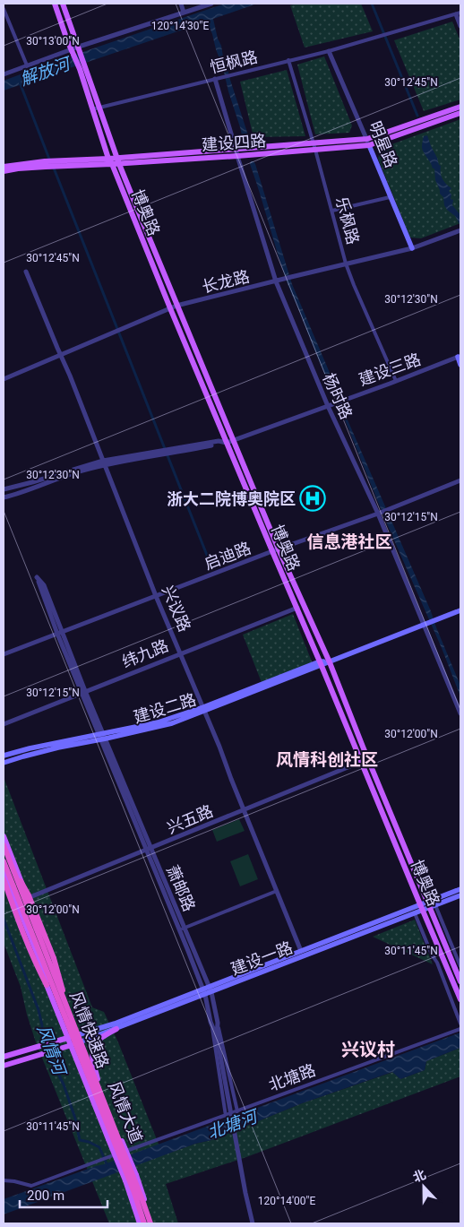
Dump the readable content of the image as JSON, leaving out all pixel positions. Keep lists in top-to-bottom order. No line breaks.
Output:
{"streets":{"highway":["风情快速路"],"main road":["建设四路","明星路","博奥路","建设二路","建设一路","风情大道"],"street":["恒枫路","乐枫路","长龙路","建设三路","杨时路","启迪路","兴议路","纬九路","兴五路","萧邮路","北塘路"]},"crossings":[["恒枫路","明星路"],["恒枫路","博奥路"],["恒枫路","乐枫路"],["恒枫路","杨时路"],["建设四路","明星路"],["建设四路","博奥路"],["建设四路","乐枫路"],["建设四路","杨时路"],["明星路","长龙路"],["博奥路","长龙路"],["博奥路","建设三路"],["博奥路","启迪路"],["博奥路","纬九路"],["博奥路","建设二路"],["博奥路","兴五路"],["博奥路","建设一路"],["乐枫路","长龙路"],["乐枫路","建设三路"],["长龙路","杨时路"],["长龙路","兴议路"],["建设三路","杨时路"],["建设三路","兴议路"],["杨时路","启迪路"],["杨时路","建设二路"],["启迪路","兴议路"],["兴议路","纬九路"],["兴议路","建设二路"],["兴议路","兴五路"],["兴议路","建设一路"],["兴五路","风情大道"],["萧邮路","建设一路"],["萧邮路","北塘路"],["建设一路","风情大道"],["风情快速路","风情大道"]],"districts":["信息港社区","风情科创社区","兴议村"],"water":["解放河","风情河","北塘河"],"places":{"hospital":["浙大二院博奥院区"]},"scale_bar":"200 m","north":"top","coordinates":["120°14'30\"E","30°13'00\"N","30°12'45\"N","30°12'30\"N","30°12'15\"N","30°12'00\"N","30°11'45\"N","120°14'00\"E"]}
